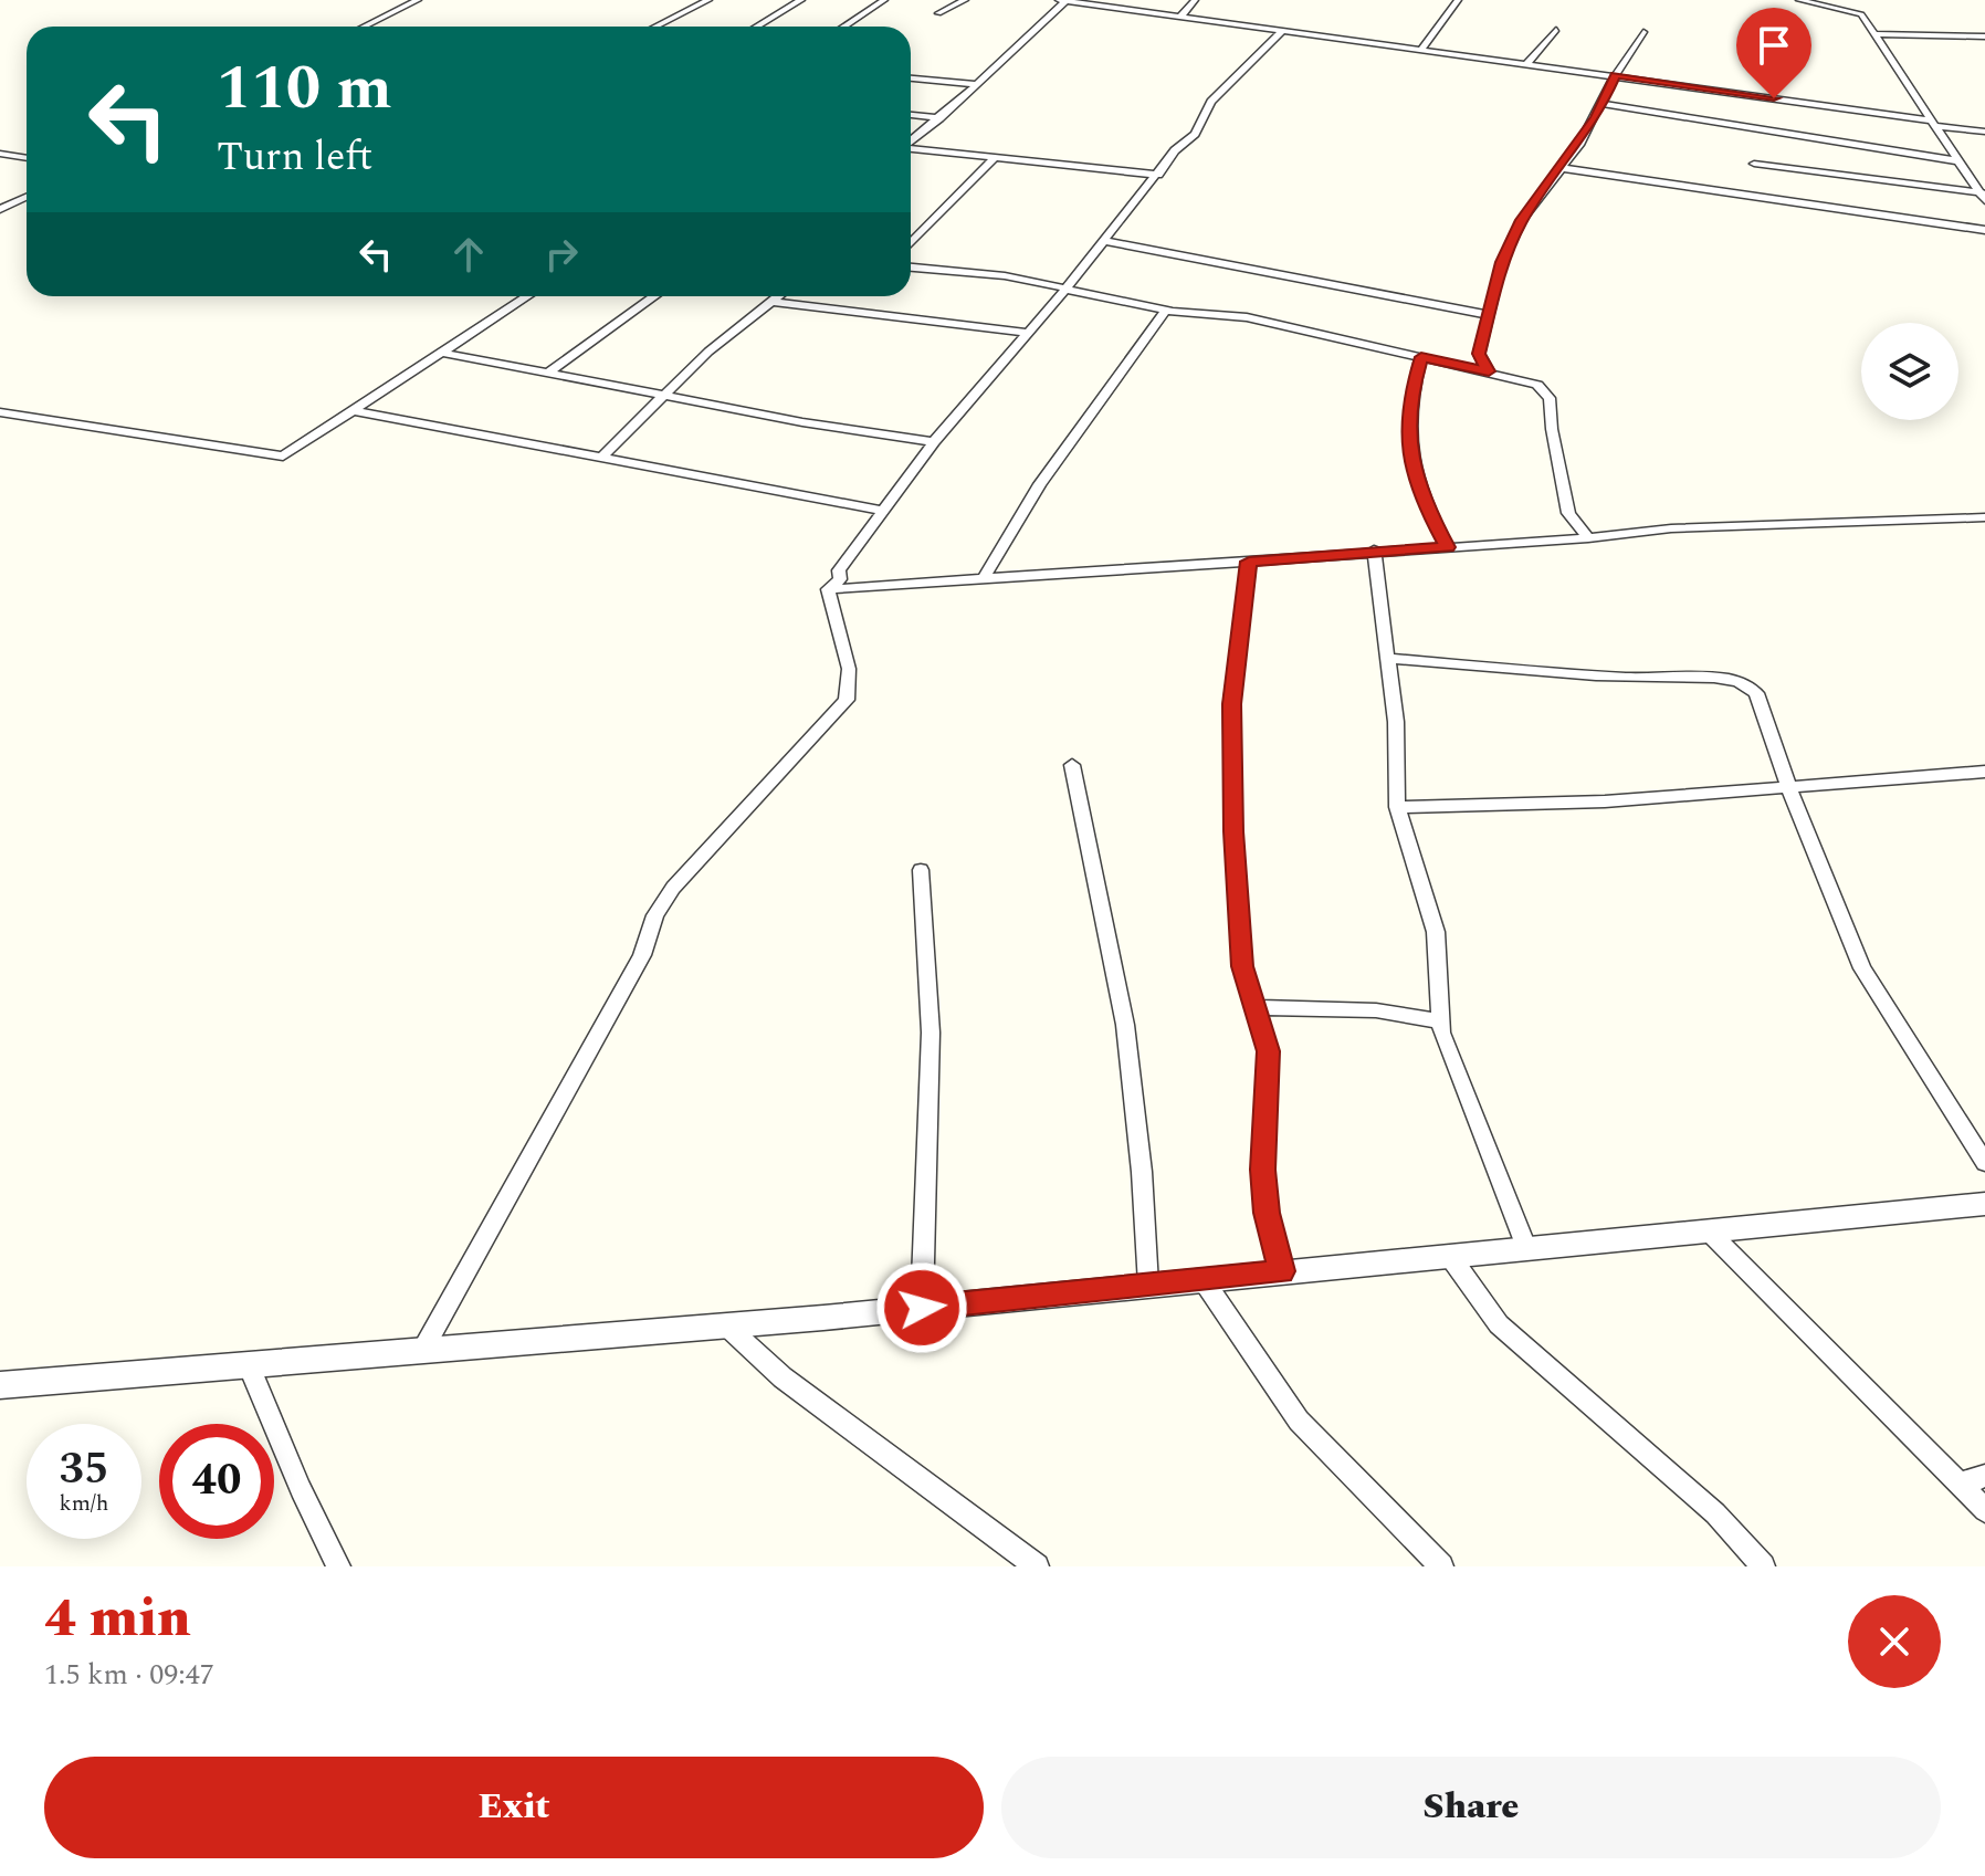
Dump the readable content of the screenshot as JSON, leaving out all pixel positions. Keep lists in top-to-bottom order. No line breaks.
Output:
{"page":{"turn":["110 m","Turn left"],"speed":"35 km/h","limit":"40","heading":["4 min","1.5 km · 09:47"],"buttons":["Exit","Share"]}}
